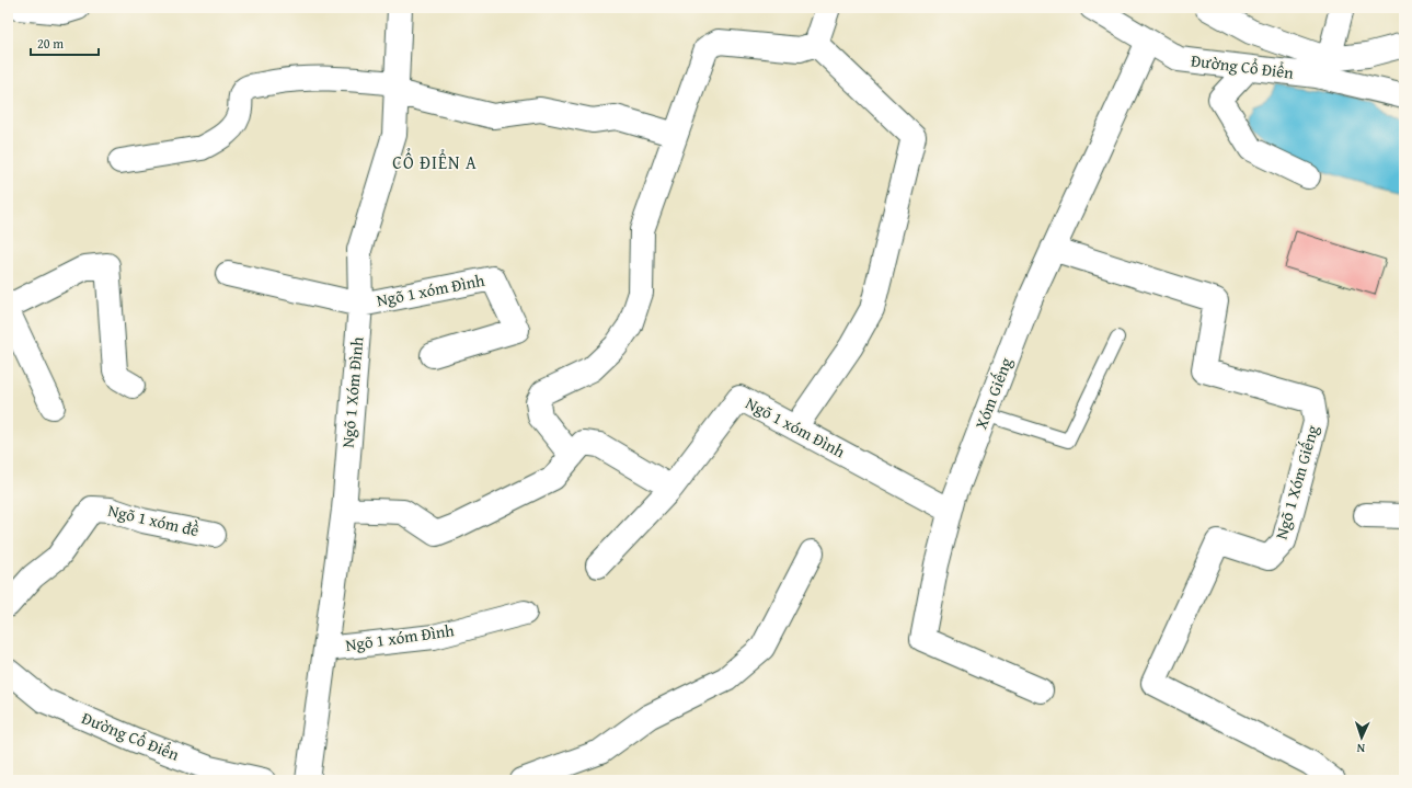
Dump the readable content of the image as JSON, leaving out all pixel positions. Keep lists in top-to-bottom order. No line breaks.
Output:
{"streets":{"street":["Đường Cổ Điển","Ngõ 1 xóm Đình","Ngõ 1 Xóm Đình","Xóm Giếng","Ngõ 1 Xóm Giếng","Ngõ 1 xóm đề"]},"crossings":[["Đường Cổ Điển","Xóm Giếng"],["Ngõ 1 xóm Đình","Ngõ 1 Xóm Đình"],["Ngõ 1 xóm Đình","Xóm Giếng"],["Xóm Giếng","Ngõ 1 Xóm Giếng"]],"districts":["CỔ ĐIỂN A"],"scale_bar":"20 m","north":"bottom"}
